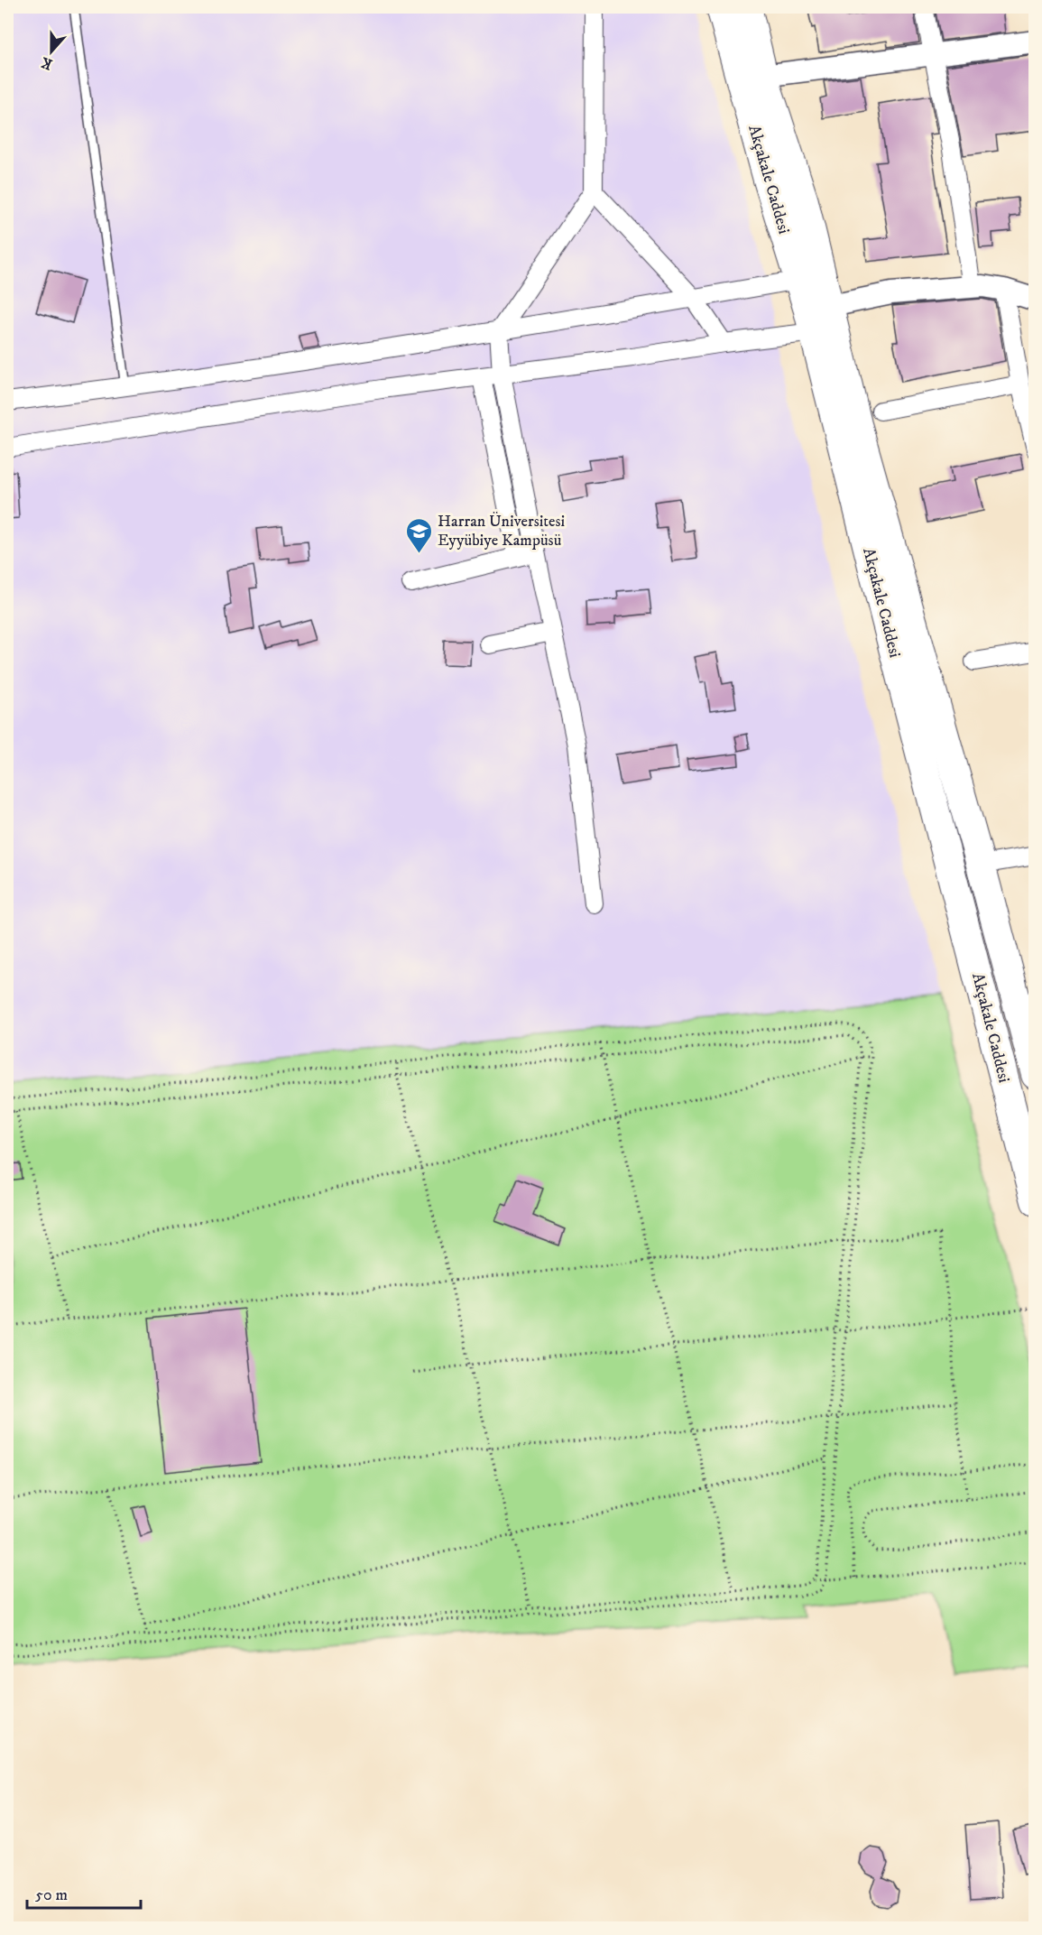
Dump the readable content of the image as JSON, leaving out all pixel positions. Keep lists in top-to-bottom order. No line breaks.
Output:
{"streets":{"main road":["Akçakale Caddesi"]},"places":{"school or university":["Harran Üniversitesi Eyyübiye Kampüsü"]},"scale_bar":"50 m","north":"bottom"}
